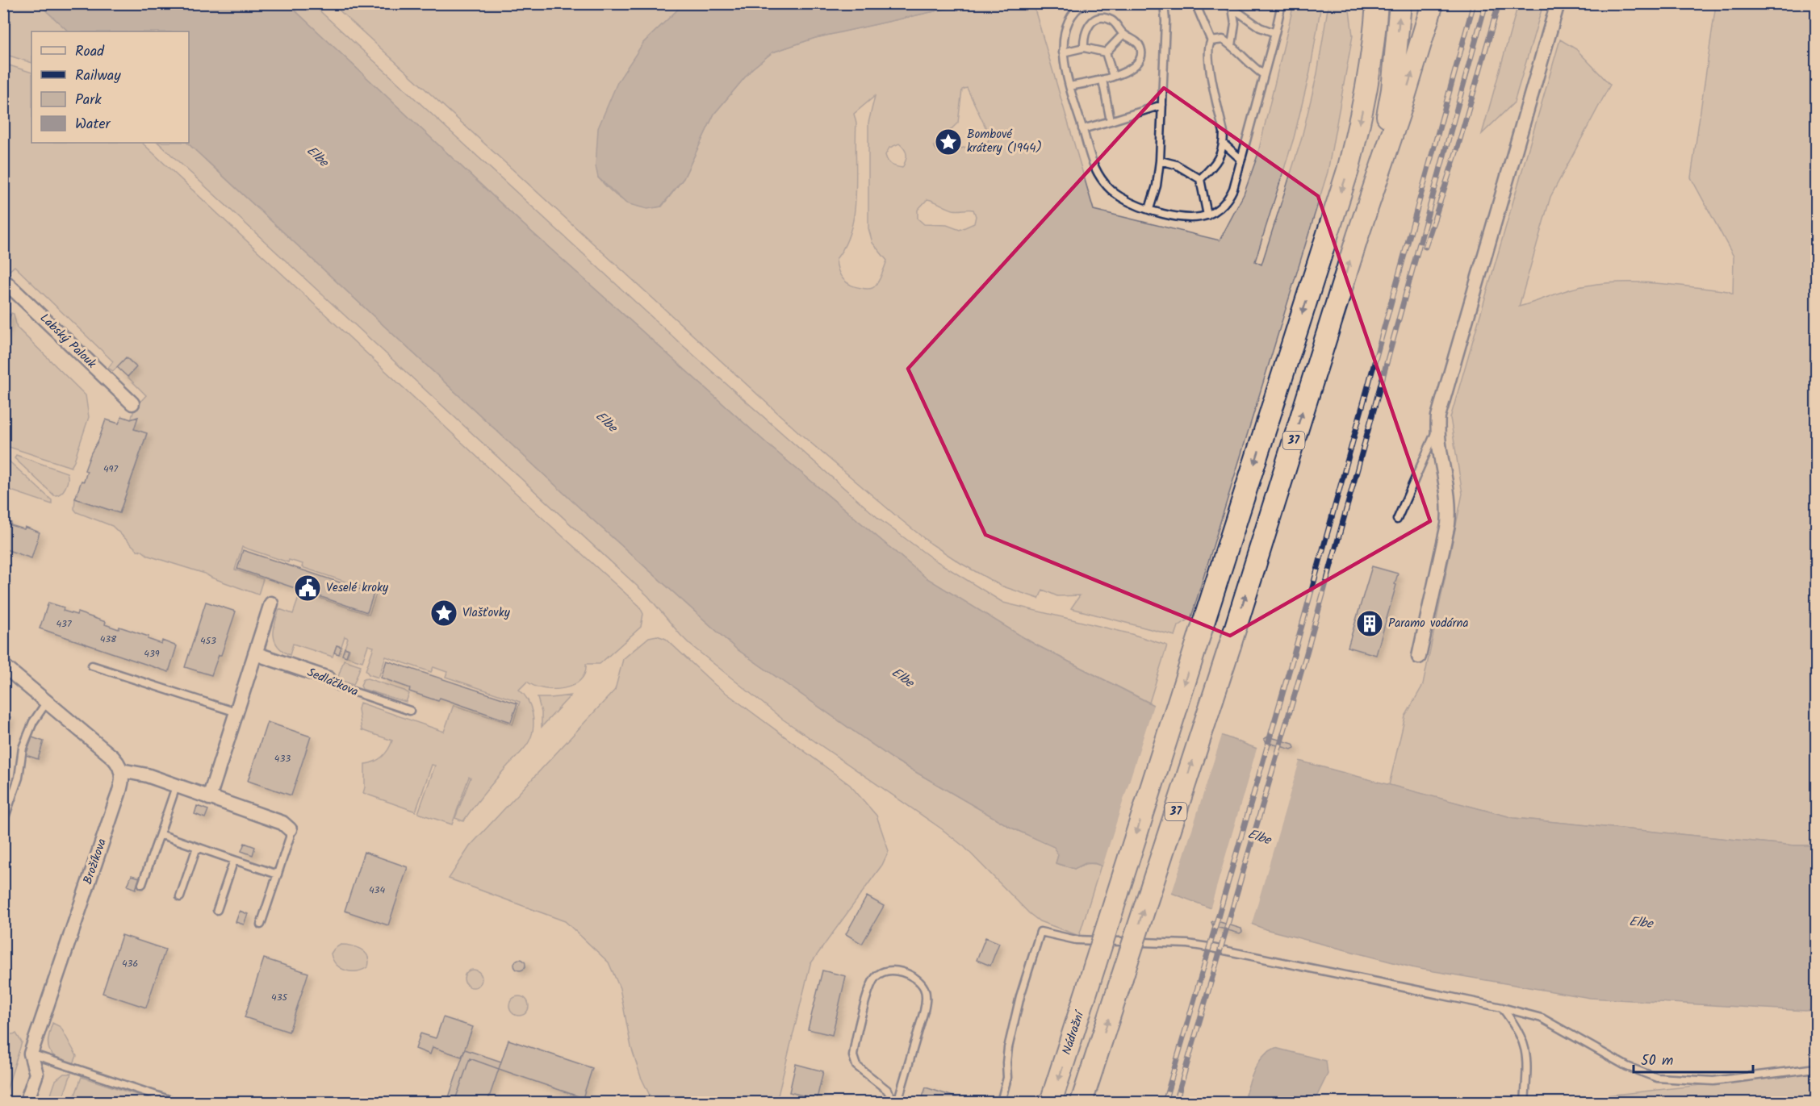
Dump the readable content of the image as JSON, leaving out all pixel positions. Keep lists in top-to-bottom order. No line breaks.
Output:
{"streets":{"main road":["37","Nádražní"],"street":["Labský Palouk","Sedláčkova","Brožíkova"]},"water":["Elbe"],"places":{"place":["Bombové krátery (1944)","Vlašťovky"],"public building":["Veselé kroky"],"building":["Paramo vodárna"]},"house_numbers":["497","437","438","453","439","433","434","436","435"],"legend":["Road","Railway","Park","Water"],"scale_bar":"50 m"}
